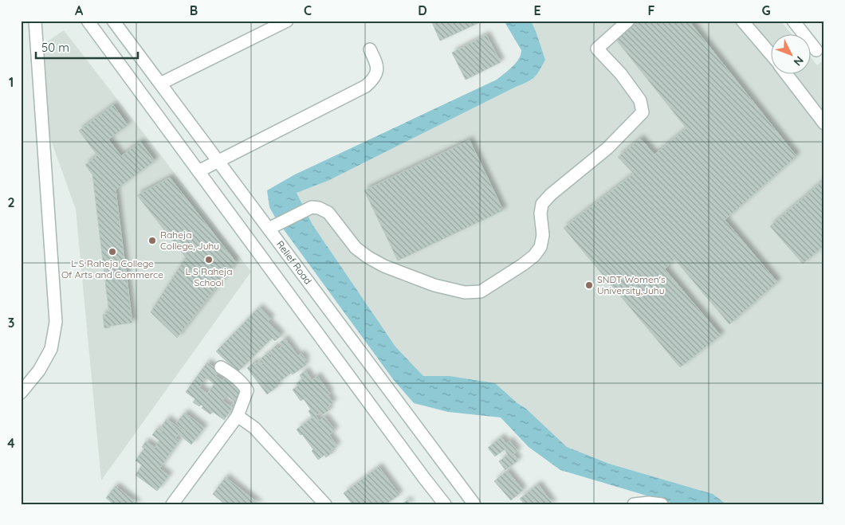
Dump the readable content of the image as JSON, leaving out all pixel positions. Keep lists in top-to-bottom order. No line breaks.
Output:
{"streets":{"street":["Relief Road"]},"places":["Raheja College, Juhu","L S Raheja College Of Arts and Commerce","L S Raheja School","SNDT Women's University,Juhu"],"scale_bar":"50 m","north":"bottom right","grid":{"columns":["A","B","C","D","E","F","G"],"rows":["1","2","3","4"]}}
